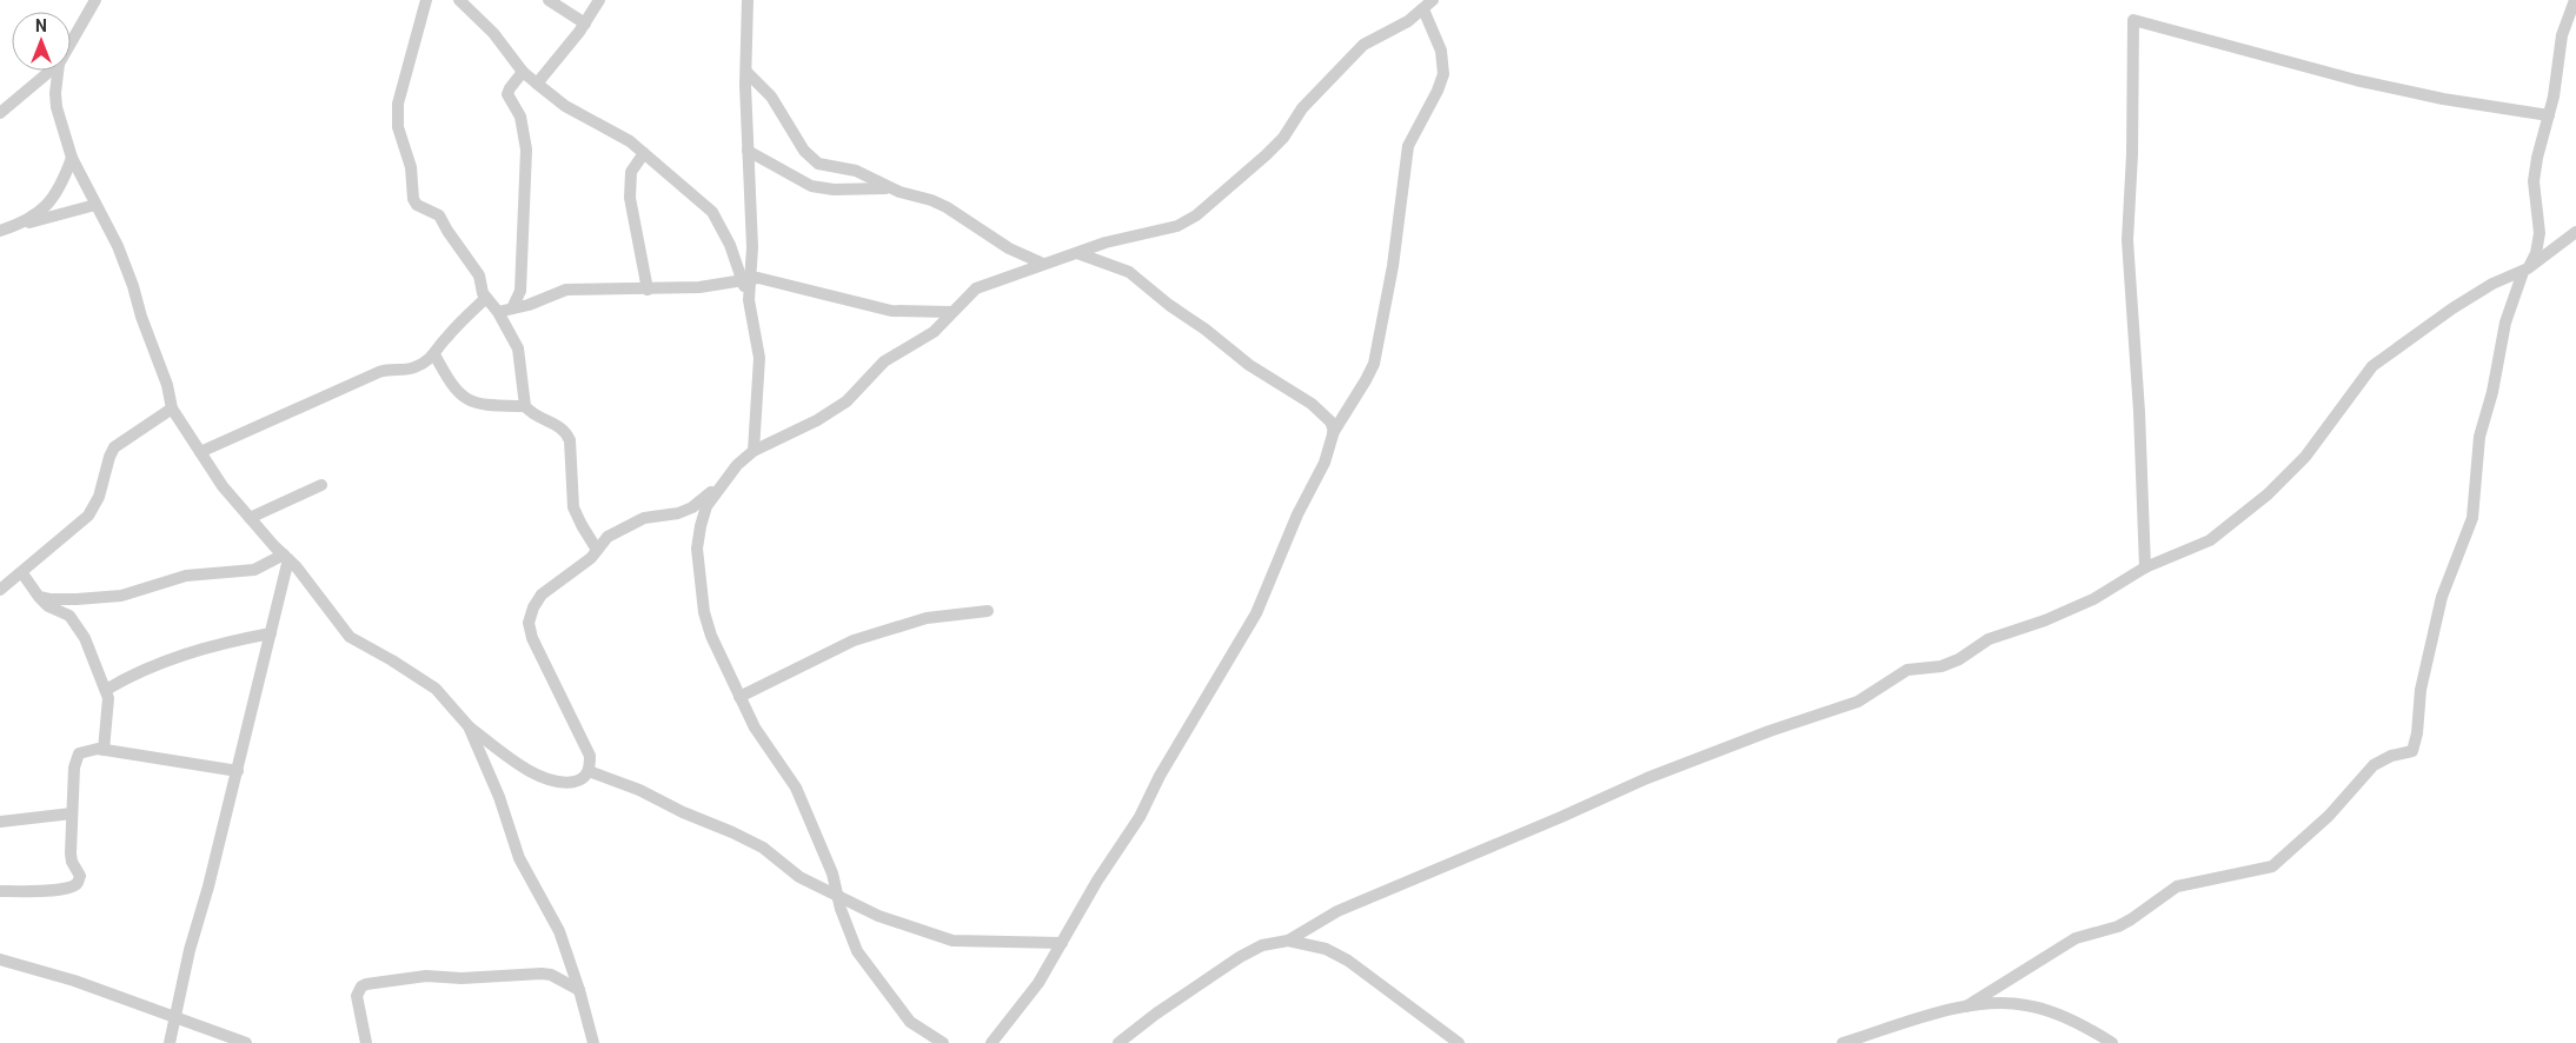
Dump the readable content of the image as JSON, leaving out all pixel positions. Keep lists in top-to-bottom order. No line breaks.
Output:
{"north":"top"}
